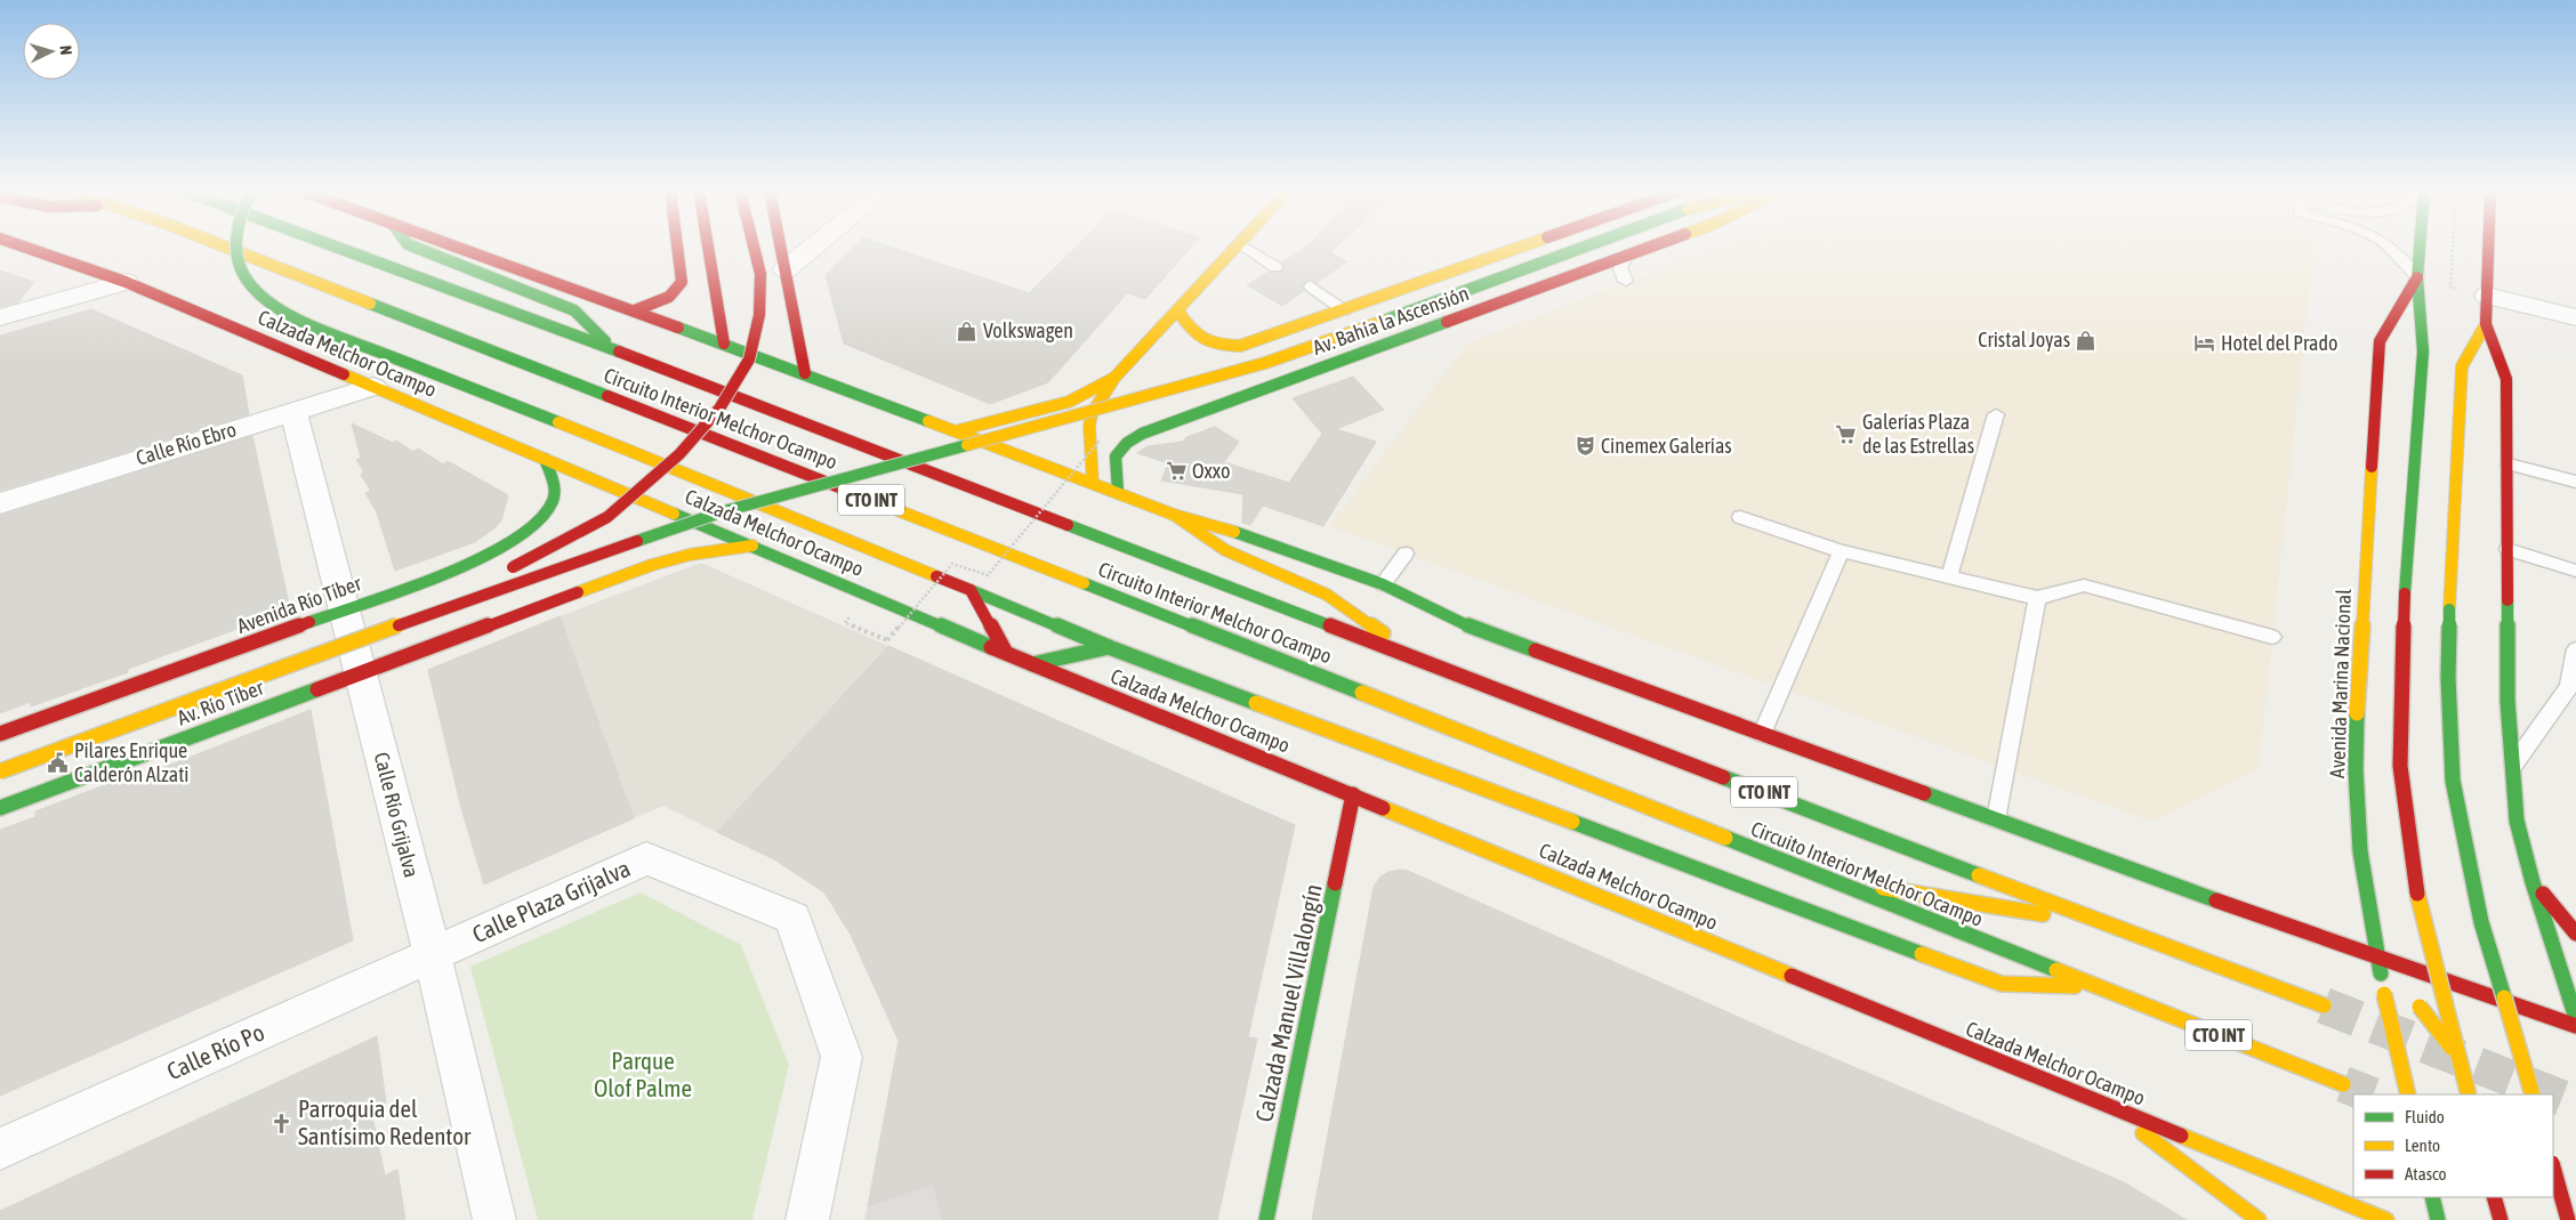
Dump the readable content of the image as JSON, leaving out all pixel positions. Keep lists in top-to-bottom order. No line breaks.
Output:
{"streets":{"main road":["Av. Bahía la Ascensión","Calzada Melchor Ocampo","Circuito Interior Melchor Ocampo","CTO INT","Avenida Río Tíber","Avenida Marina Nacional","Av. Río Tíber","Calzada Manuel Villalongín"],"street":["Calle Río Ebro","Calle Río Grijalva","Calle Plaza Grijalva","Calle Río Po"]},"crossings":[["Av. Bahía la Ascensión","CTO INT"],["Calzada Melchor Ocampo","Calle Río Ebro"],["Calzada Melchor Ocampo","Avenida Río Tíber"],["Calzada Melchor Ocampo","Calzada Manuel Villalongín"],["Calle Río Ebro","Calle Río Grijalva"],["CTO INT","Avenida Marina Nacional"],["Avenida Río Tíber","Calle Río Grijalva"],["Av. Río Tíber","Calle Río Grijalva"],["Calle Río Grijalva","Calle Plaza Grijalva"],["Calle Río Grijalva","Calle Río Po"],["Calle Plaza Grijalva","Calle Río Po"]],"parks":["Parque Olof Palme"],"places":{"shop":["Volkswagen","Cristal Joyas"],"hotel":["Hotel del Prado"],"supermarket":["Galerías Plaza de las Estrellas","Oxxo"],"theatre":["Cinemex Galerías"],"public building":["Pilares Enrique Calderón Alzati"],"church":["Parroquia del Santísimo Redentor"]},"legend":["Fluido","Lento","Atasco"],"north":"right"}
